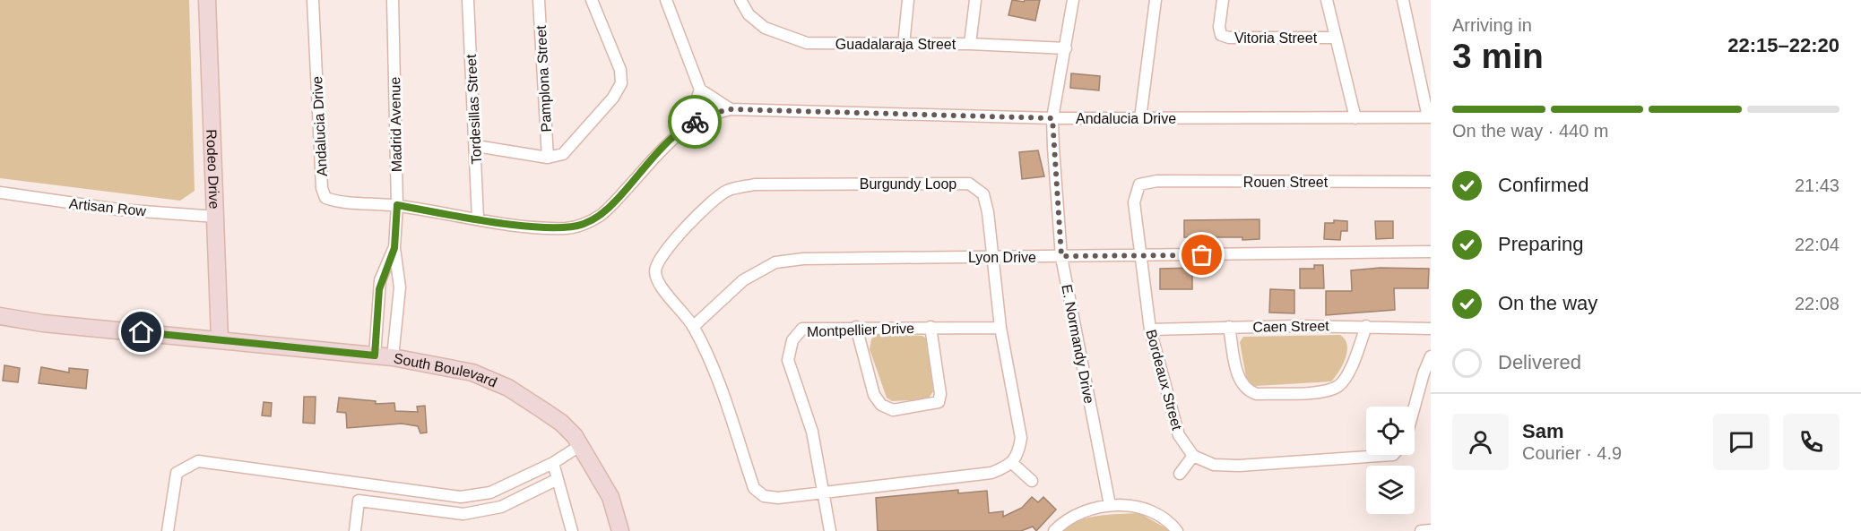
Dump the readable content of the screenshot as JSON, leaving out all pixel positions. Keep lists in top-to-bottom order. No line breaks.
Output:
{"streets":{"main road":["Rodeo Drive","South Boulevard"],"street":["Vitoria Street","Guadalaraja Street","Pamplona Street","Tordesillas Street","Andalucia Drive","Madrid Avenue","Rouen Street","Burgundy Loop","Artisan Row","Lyon Drive","Caen Street","Montpellier Drive","E. Normandy Drive","Bordeaux Street"]},"crossings":[["Tordesillas Street","Andalucia Drive"],["Andalucia Drive","Madrid Avenue"],["Andalucia Drive","E. Normandy Drive"],["Rodeo Drive","Artisan Row"],["Rodeo Drive","South Boulevard"],["Rouen Street","Bordeaux Street"],["Burgundy Loop","Lyon Drive"],["Burgundy Loop","Montpellier Drive"],["Lyon Drive","E. Normandy Drive"],["Lyon Drive","Bordeaux Street"],["Caen Street","Bordeaux Street"]],"page":{"heading":["3 min","Arriving in","22:15–22:20"],"panel":["Sam","Courier · 4.9"],"bar":"On the way · 440 m","list":[["Confirmed","21:43"],["Preparing","22:04"],["On the way","22:08"],"Delivered"]}}
